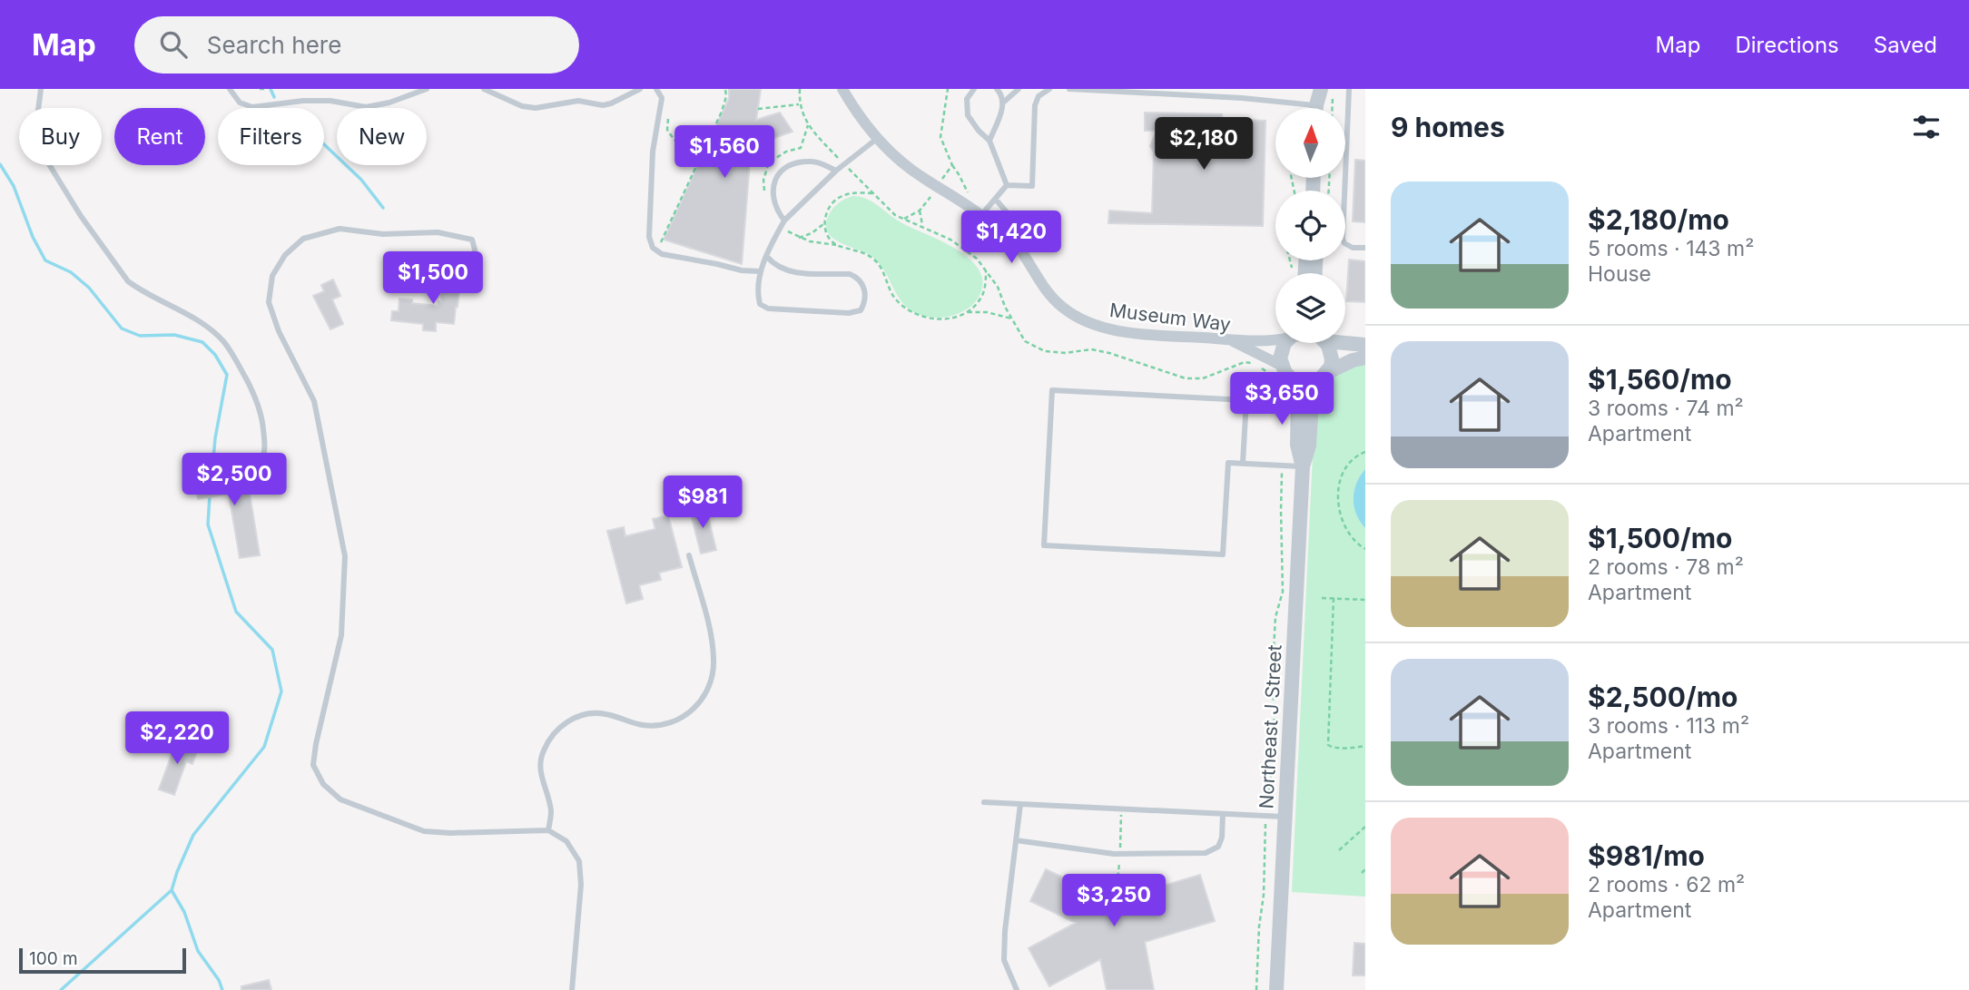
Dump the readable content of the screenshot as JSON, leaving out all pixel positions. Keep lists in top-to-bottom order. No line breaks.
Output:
{"streets":{"street":["Museum Way","Northeast J Street"]},"crossings":[["Museum Way","Northeast J Street"]],"scale_bar":"100 m","north":"top","page":{"header":"Map","search":"Search here","nav":["Map","Directions","Saved"],"heading":"9 homes","chip":["Buy","Rent","Filters","New"],"price":["$2,180","$1,560","$1,420","$1,500","$3,650","$2,500","$981","$2,220","$3,250"],"list":[{"name":"$2,180/mo","note":"5 rooms · 143 m² · House"},{"name":"$1,560/mo","note":"3 rooms · 74 m² · Apartment"},{"name":"$1,500/mo","note":"2 rooms · 78 m² · Apartment"},{"name":"$2,500/mo","note":"3 rooms · 113 m² · Apartment"},{"name":"$981/mo","note":"2 rooms · 62 m² · Apartment"}],"scale":"100 m"}}
